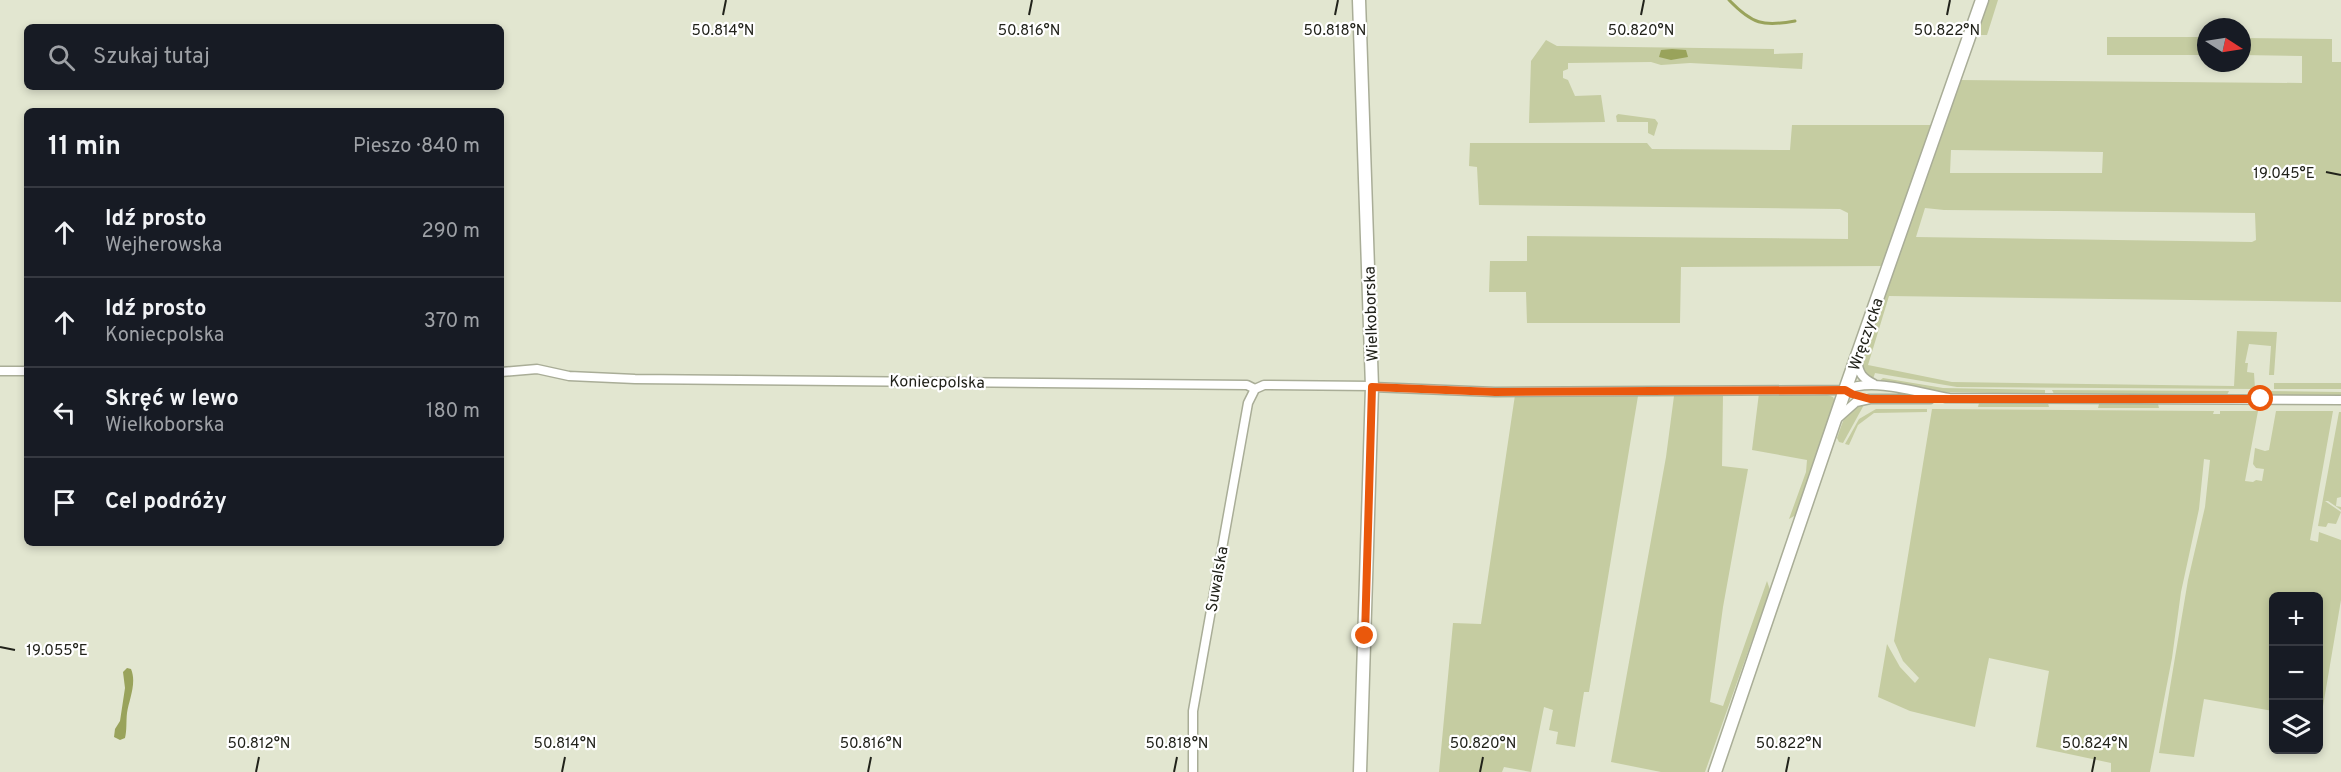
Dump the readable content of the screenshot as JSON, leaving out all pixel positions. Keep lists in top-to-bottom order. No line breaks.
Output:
{"streets":{"main road":["Wielkoborska","Wręczycka"],"street":["Koniecpolska","Suwalska"]},"crossings":[["Wielkoborska","Koniecpolska"],["Wręczycka","Koniecpolska"],["Koniecpolska","Suwalska"]],"north":"right","page":{"search":"Szukaj tutaj","heading":["11 min","Pieszo · 840 m"],"list":[["Idź prosto","Wejherowska","290 m"],["Idź prosto","Koniecpolska","370 m"],["Skręć w lewo","Wielkoborska","180 m"],"Cel podróży"],"map_buttons":["+","−"]},"coordinates":["50.814°N","50.816°N","50.818°N","50.820°N","50.822°N","19.045°E","19.055°E","50.824°N","50.812°N"]}
